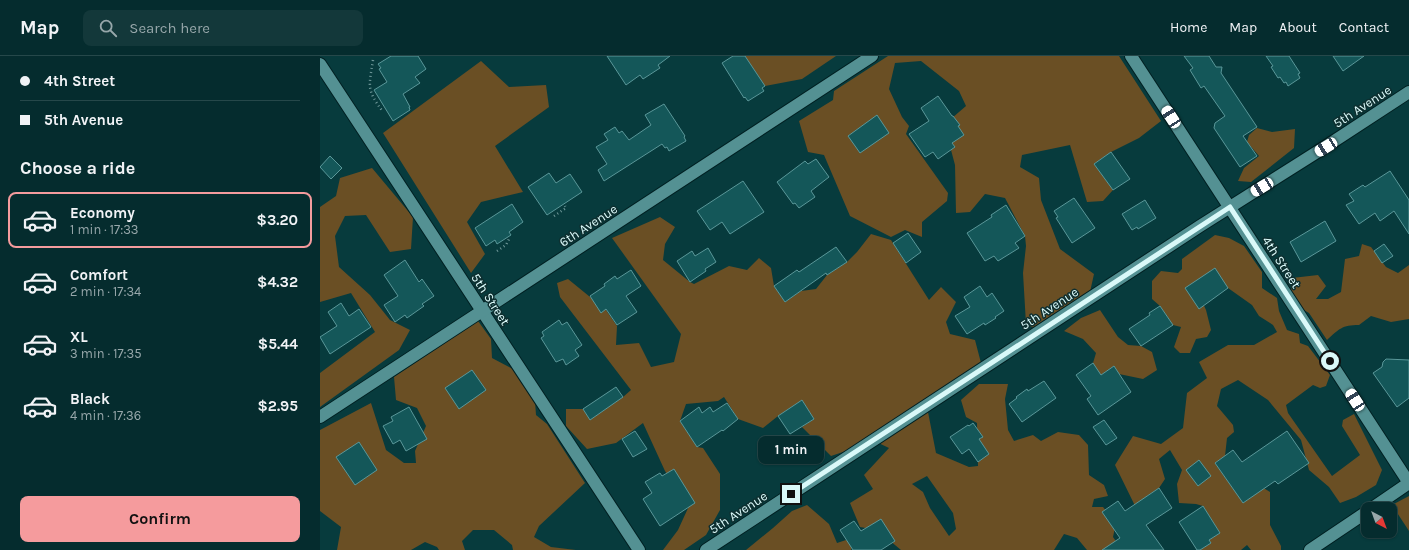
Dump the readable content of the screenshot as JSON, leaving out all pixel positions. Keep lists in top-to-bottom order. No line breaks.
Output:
{"streets":{"street":["5th Avenue","6th Avenue","4th Street","5th Street"]},"crossings":[["5th Avenue","4th Street"],["6th Avenue","5th Street"]],"north":"bottom right","page":{"header":"Map","search":"Search here","nav":["Home","Map","About","Contact"],"banner":["4th Street","5th Avenue"],"heading":"Choose a ride","list":[{"name":"Economy","note":"1 min · 17:33","value":"$3.20"},{"name":"Comfort","note":"2 min · 17:34","value":"$4.32"},{"name":"XL","note":"3 min · 17:35","value":"$5.44"},{"name":"Black","note":"4 min · 17:36","value":"$2.95"}],"bubble":"1 min","buttons":"Confirm"}}
